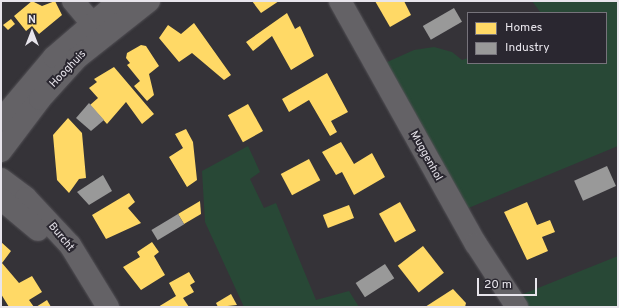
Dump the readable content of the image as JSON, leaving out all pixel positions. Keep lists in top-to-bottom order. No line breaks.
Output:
{"streets":{"street":["Hooghuis","Muggenhol","Burcht"]},"legend":["Homes","Industry"],"scale_bar":"20 m","north":"top"}
